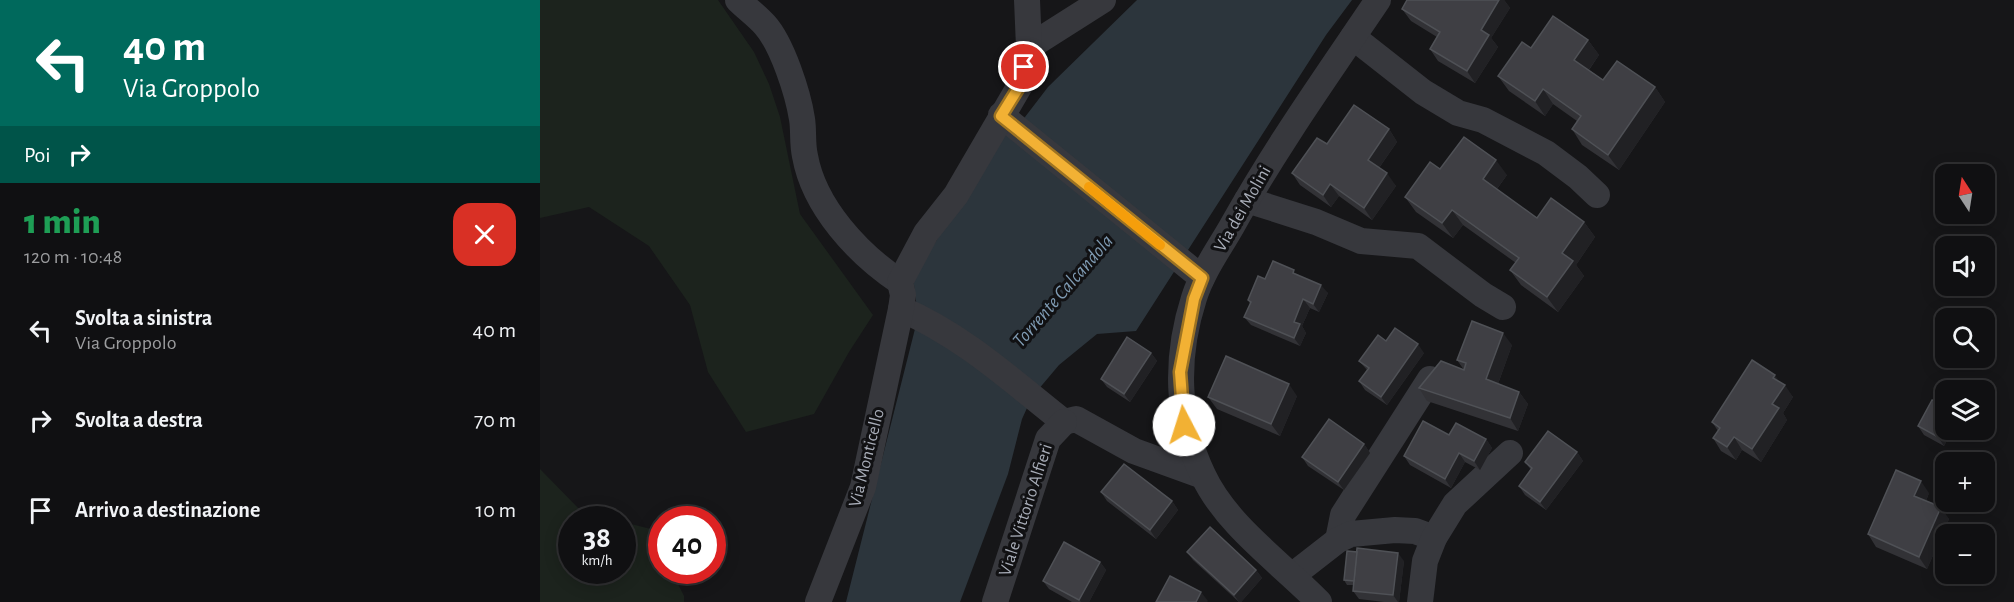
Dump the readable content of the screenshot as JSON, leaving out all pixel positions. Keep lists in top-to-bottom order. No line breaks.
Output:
{"streets":{"street":["Via dei Molini","Via Monticello","Viale Vittorio Alfieri"]},"water":["Torrente Calcandola"],"north":"top","page":{"turn":["40 m","Via Groppolo"],"then":"Poi","map_buttons":["+","−"],"heading":["1 min","120 m · 10:48"],"list":[{"name":"Svolta a sinistra","note":"Via Groppolo","value":"40 m"},{"name":"Svolta a destra","value":"70 m"},{"name":"Arrivo a destinazione","value":"10 m"}],"speed":"38 km/h","limit":"40"}}
